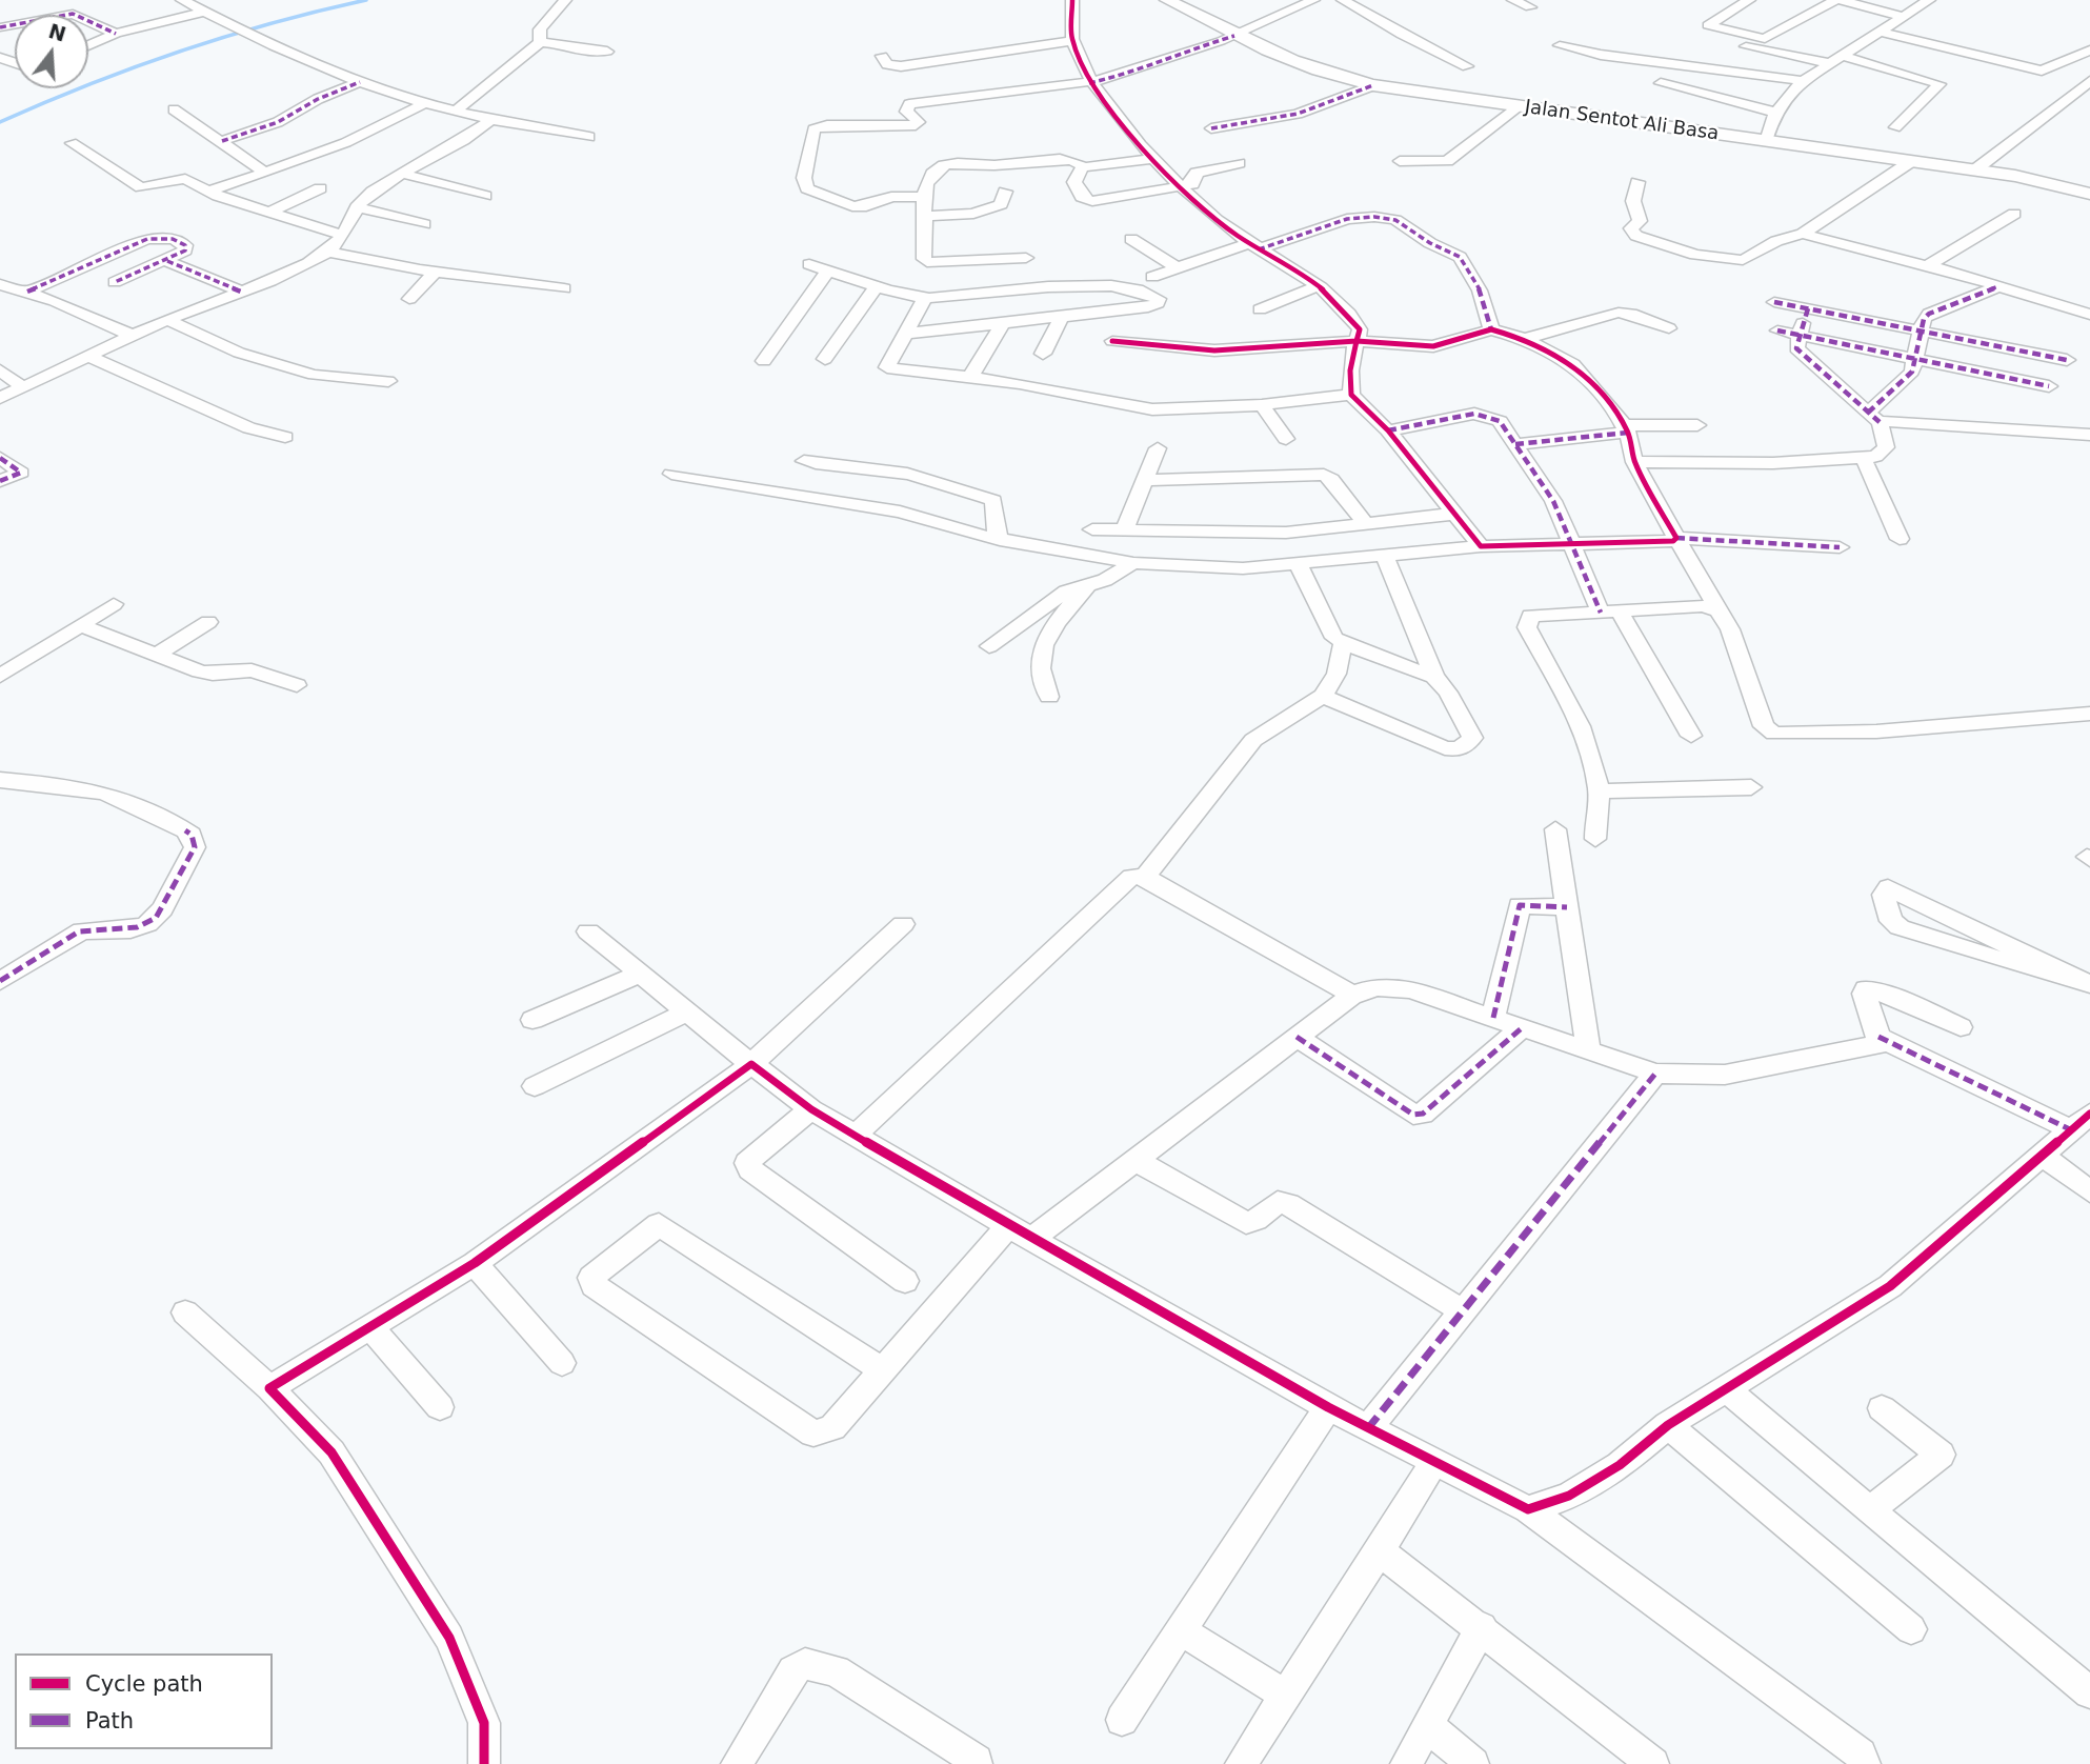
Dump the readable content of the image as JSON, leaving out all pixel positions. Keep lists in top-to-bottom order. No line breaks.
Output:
{"streets":{"main road":["Jalan Sentot Ali Basa"]},"legend":["Cycle path","Path"],"north":"top"}
